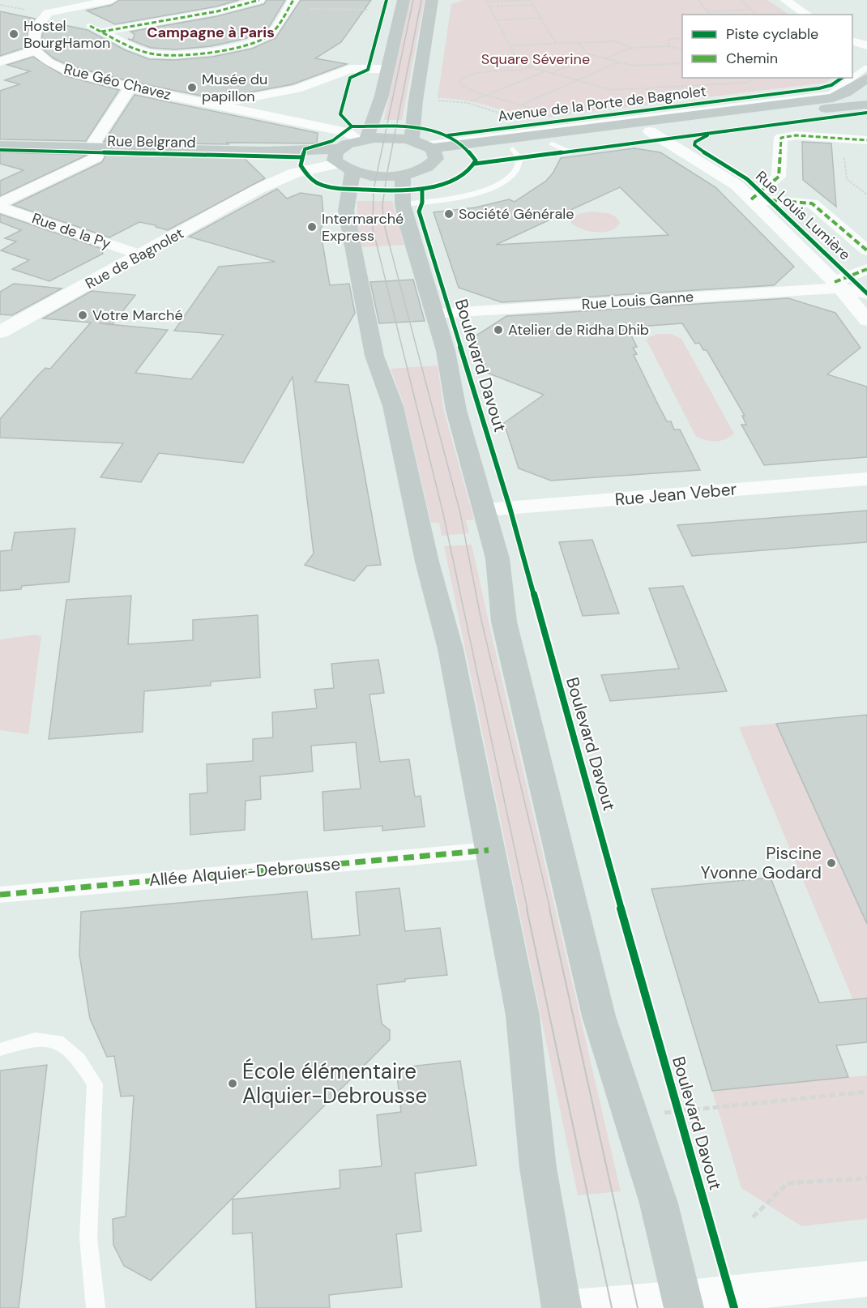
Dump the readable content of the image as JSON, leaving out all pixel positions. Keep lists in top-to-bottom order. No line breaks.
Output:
{"streets":{"main road":["Avenue de la Porte de Bagnolet","Rue Belgrand","Boulevard Davout"],"street":["Rue Géo Chavez","Rue Louis Lumière","Rue de la Py","Rue de Bagnolet","Rue Louis Ganne","Rue Jean Veber","Allée Alquier-Debrousse"]},"crossings":[["Avenue de la Porte de Bagnolet","Rue Louis Lumière"],["Rue Belgrand","Rue de Bagnolet"],["Rue Louis Lumière","Rue Louis Ganne"],["Rue de la Py","Rue de Bagnolet"],["Rue Louis Ganne","Boulevard Davout"],["Boulevard Davout","Rue Jean Veber"]],"districts":["Campagne à Paris"],"parks":["Square Séverine"],"places":["Hostel BourgHamon","Musée du papillon","Société Générale","Intermarché Express","Votre Marché","Atelier de Ridha Dhib","Piscine Yvonne Godard","École élémentaire Alquier-Debrousse"],"legend":["Piste cyclable","Chemin"]}
